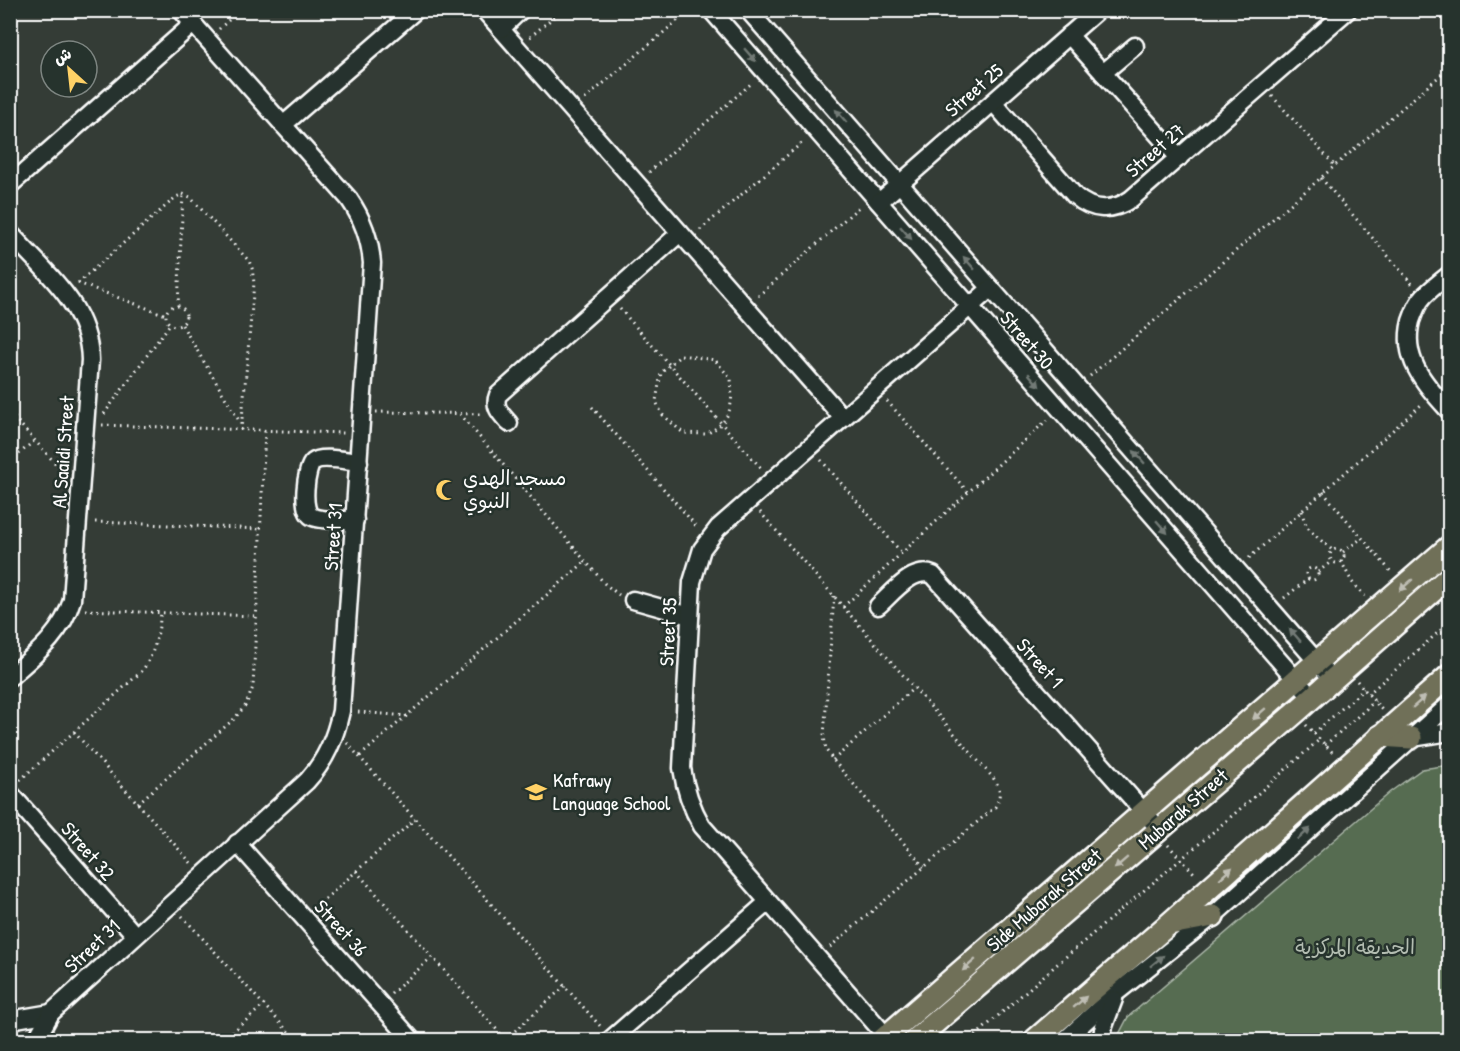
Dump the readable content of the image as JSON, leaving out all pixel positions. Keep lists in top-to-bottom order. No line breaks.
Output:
{"streets":{"main road":["Mubarak Street","Side Mubarak Street"],"street":["Street 25","Street 27","Street 30","Al Saaidi Street","Street 31","Street 35","Street 1","Street 32","Street 36"]},"crossings":[["Street 25","Street 27"],["Street 25","Street 30"],["Street 30","Street 35"],["Street 30","Mubarak Street"],["Street 30","Side Mubarak Street"],["Street 31","Street 32"],["Street 31","Street 36"],["Street 35","Side Mubarak Street"],["Street 1","Mubarak Street"],["Street 1","Side Mubarak Street"]],"parks":["الحديقة المركزية"],"places":{"mosque":["مسجد الهدي النبوي"],"school or university":["Kafrawy Language School"]},"north":"top left"}
